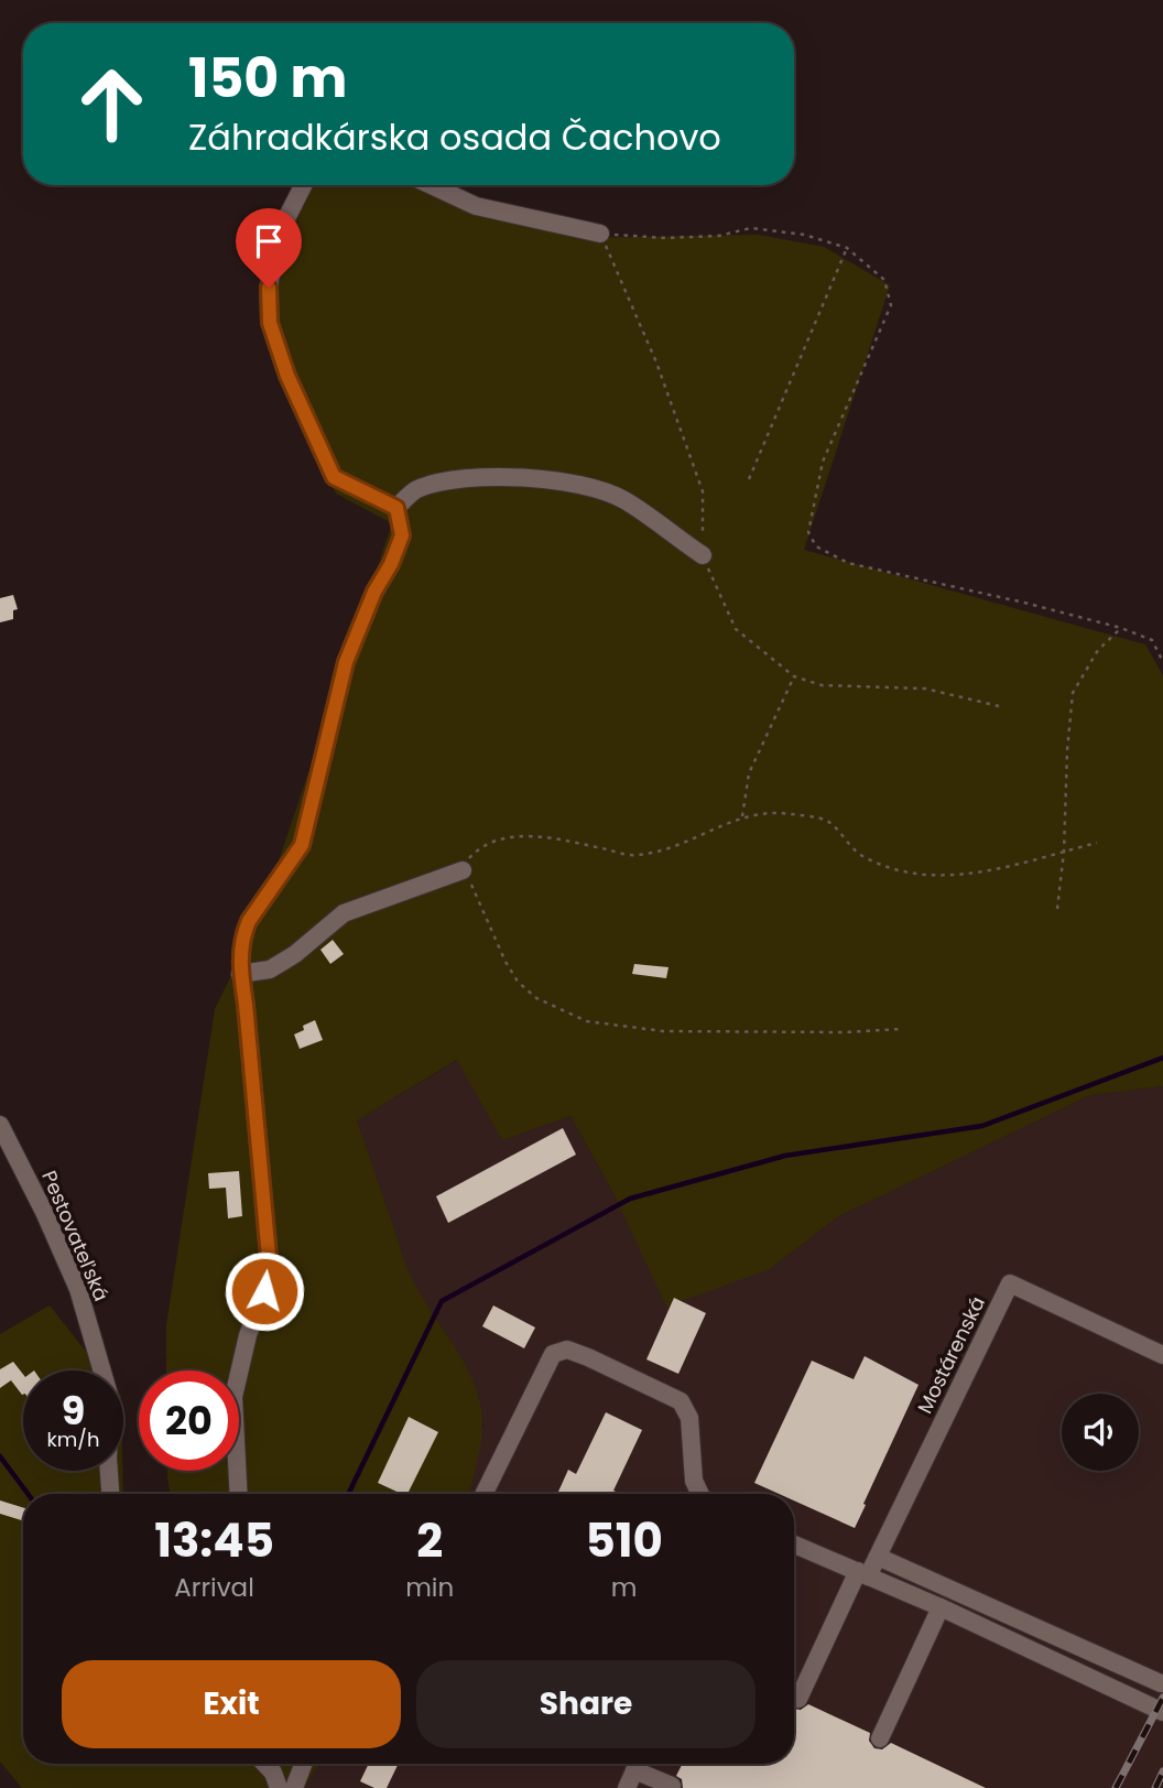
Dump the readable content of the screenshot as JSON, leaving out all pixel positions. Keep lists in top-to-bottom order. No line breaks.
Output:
{"streets":{"street":["Pestovateľská","Mostárenská"]},"page":{"turn":["150 m","Záhradkárska osada Čachovo"],"speed":"9 km/h","limit":"20","eta":["13:45","Arrival","2","min","510","m"],"buttons":["Exit","Share"]}}
